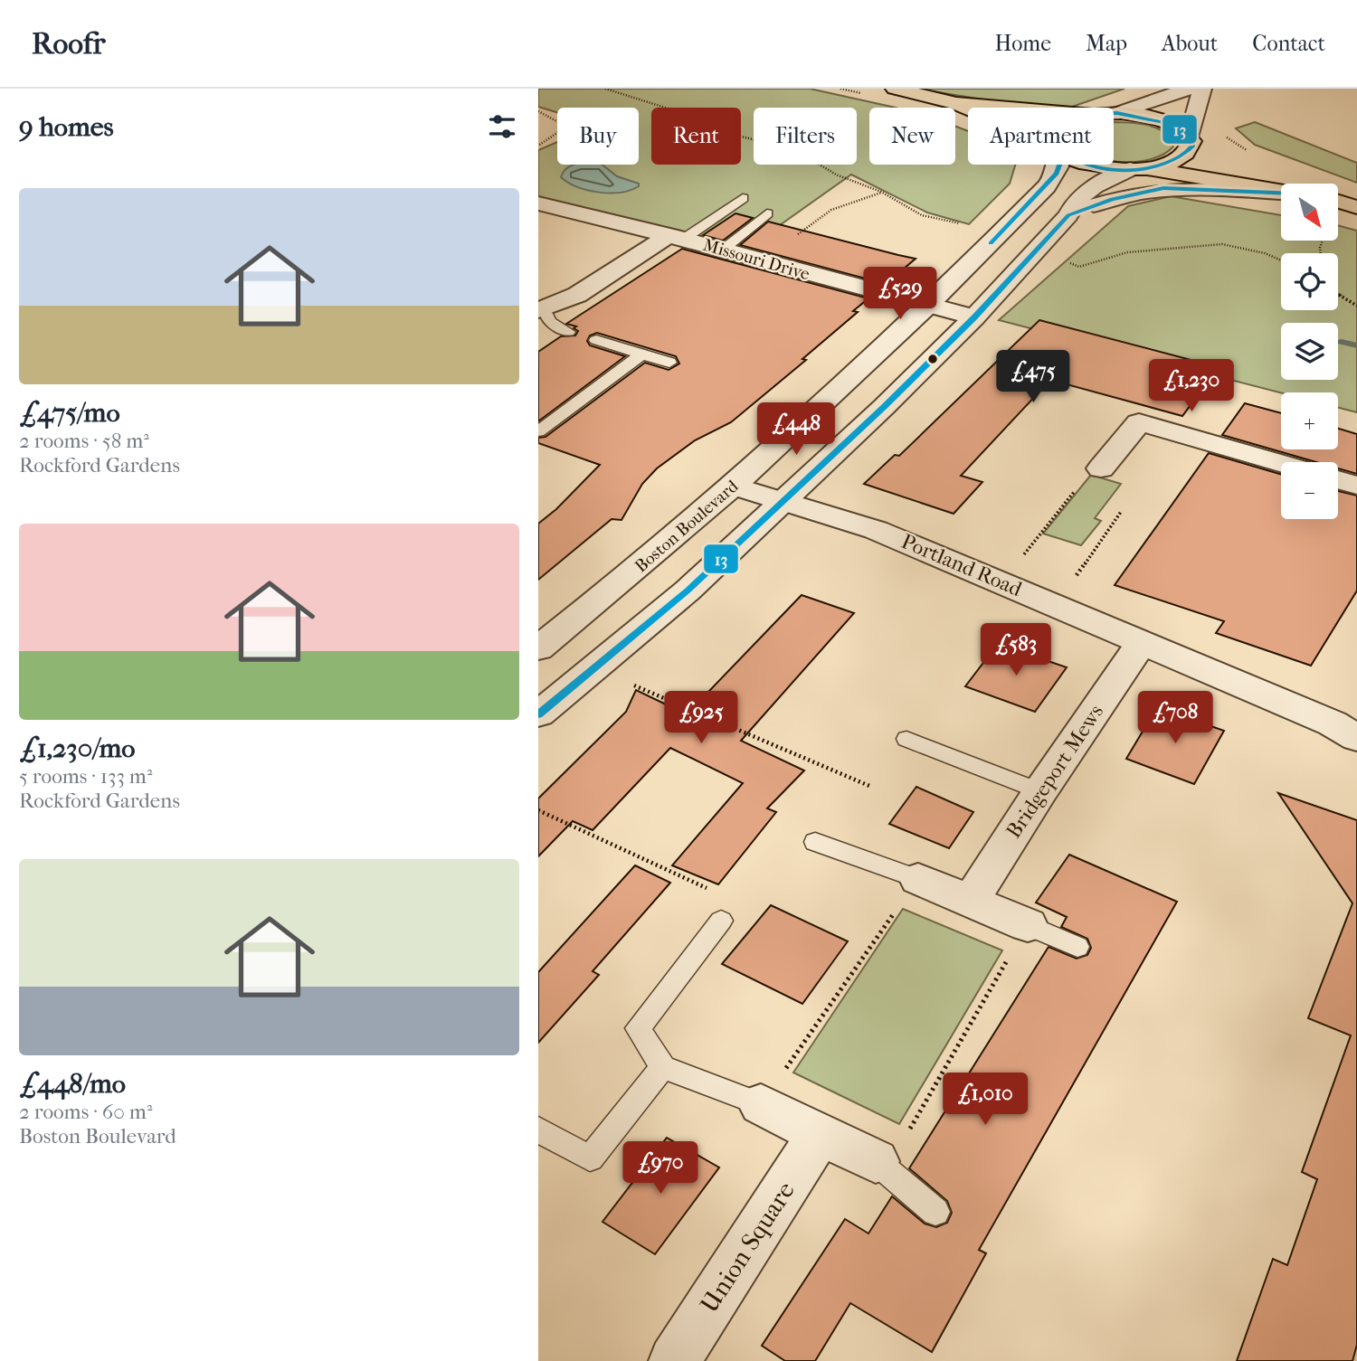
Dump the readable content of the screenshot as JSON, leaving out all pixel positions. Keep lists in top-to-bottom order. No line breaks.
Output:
{"streets":{"street":["Missouri Drive","Boston Boulevard","Portland Road","Bridgeport Mews","Union Square"]},"crossings":[["Missouri Drive","Boston Boulevard"],["Boston Boulevard","Portland Road"],["Portland Road","Bridgeport Mews"]],"lines":["transit line 13"],"north":"bottom right","page":{"header":"Roofr","nav":["Home","Map","About","Contact"],"heading":"9 homes","chip":["Buy","Rent","Filters","New","Apartment"],"list":[{"name":"£475/mo","note":"2 rooms · 58 m² · Rockford Gardens"},{"name":"£1,230/mo","note":"5 rooms · 133 m² · Rockford Gardens"},{"name":"£448/mo","note":"2 rooms · 60 m² · Boston Boulevard"}],"map_buttons":["+","−"],"price":["£529","£475","£1,230","£448","£583","£925","£708","£1,010","£970"]}}
